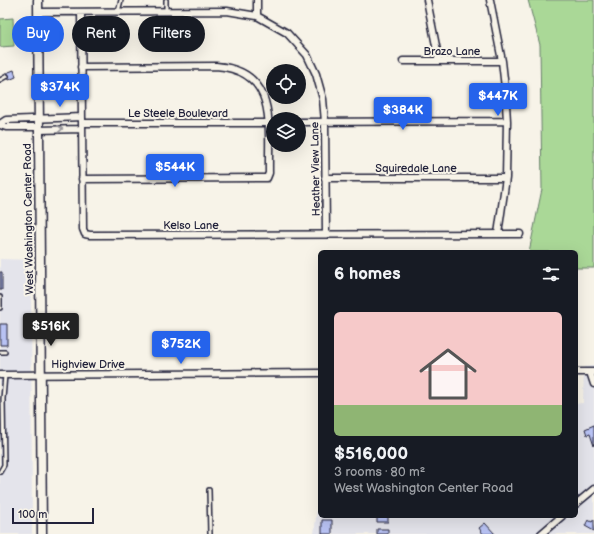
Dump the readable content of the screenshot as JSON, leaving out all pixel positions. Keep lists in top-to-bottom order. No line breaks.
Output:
{"streets":{"main road":["West Washington Center Road"],"street":["Brazo Lane","Le Steele Boulevard","Squiredale Lane","Heather View Lane","Kelso Lane","Highview Drive"]},"crossings":[["Le Steele Boulevard","West Washington Center Road"],["Le Steele Boulevard","Kelso Lane"],["Squiredale Lane","Heather View Lane"],["Heather View Lane","West Washington Center Road"],["Heather View Lane","Kelso Lane"],["West Washington Center Road","Highview Drive"]],"scale_bar":"100 m","page":{"chip":["Buy","Rent","Filters"],"price":["$374K","$447K","$384K","$544K","$516K","$752K"],"heading":"6 homes","list":[{"name":"$516,000","note":"3 rooms · 80 m² · West Washington Center Road"}],"scale":"100 m"}}
